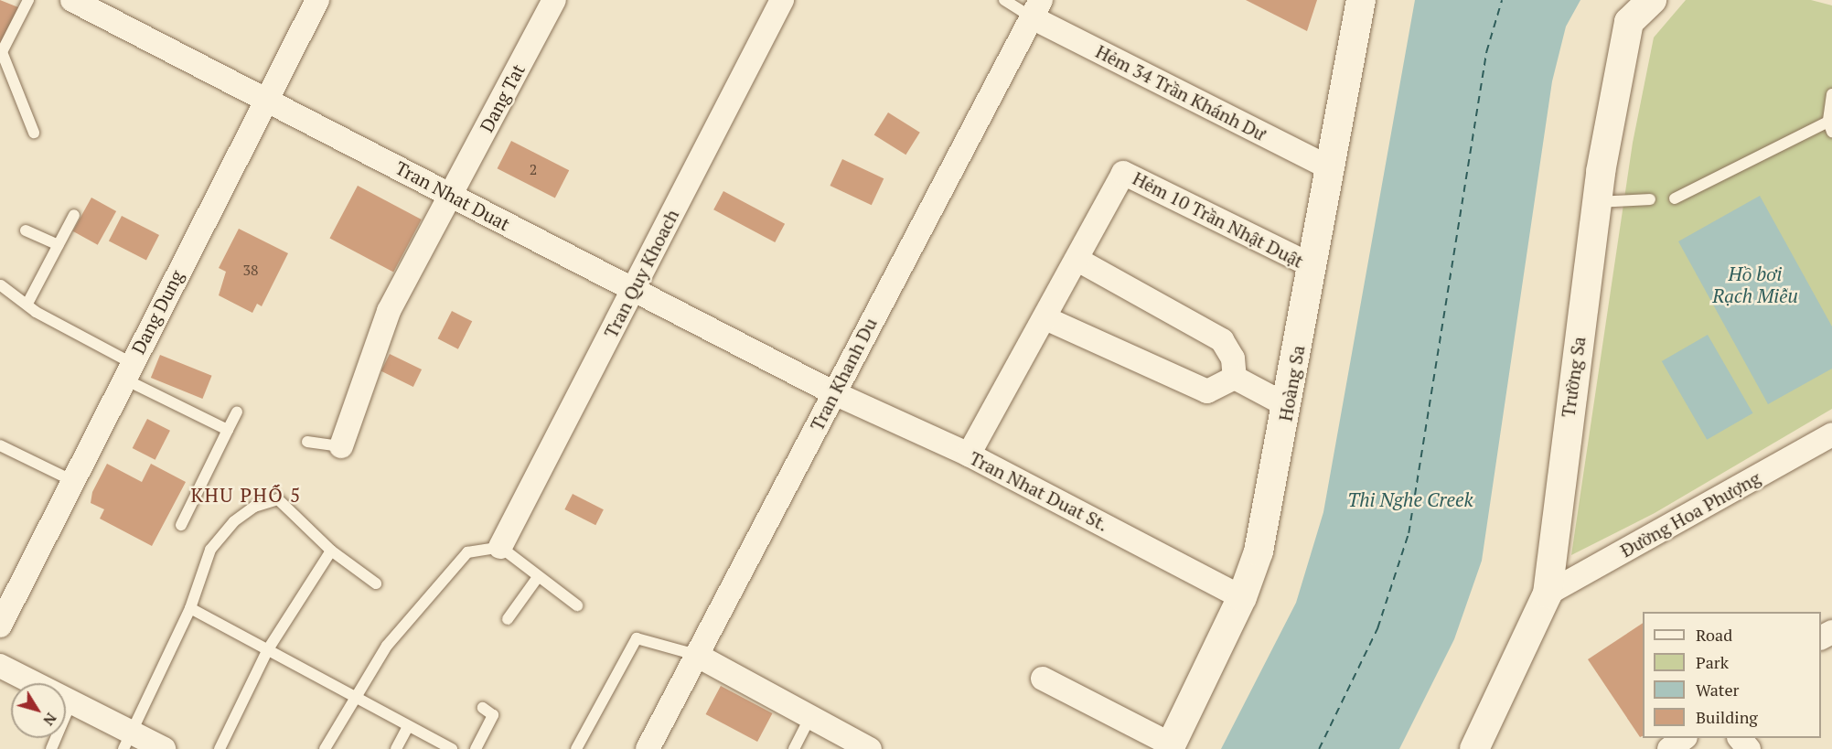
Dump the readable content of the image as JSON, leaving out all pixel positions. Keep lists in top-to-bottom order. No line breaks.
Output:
{"streets":{"street":["Hẻm 34 Trần Khánh Dư","Dang Tat","Tran Nhat Duat","Hẻm 10 Trần Nhật Duật","Tran Quy Khoach","Dang Dung","Tran Khanh Du","Trường Sa","Hoàng Sa","Tran Nhat Duat St.","Đường Hoa Phượng"]},"crossings":[["Hẻm 34 Trần Khánh Dư","Tran Khanh Du"],["Hẻm 34 Trần Khánh Dư","Hoàng Sa"],["Dang Tat","Tran Nhat Duat"],["Tran Nhat Duat","Tran Quy Khoach"],["Tran Nhat Duat","Dang Dung"],["Tran Nhat Duat","Tran Khanh Du"],["Tran Nhat Duat","Tran Nhat Duat St."],["Hẻm 10 Trần Nhật Duật","Hoàng Sa"],["Hẻm 10 Trần Nhật Duật","Tran Nhat Duat St."],["Tran Khanh Du","Tran Nhat Duat St."],["Trường Sa","Đường Hoa Phượng"],["Hoàng Sa","Tran Nhat Duat St."]],"districts":["KHU PHỐ 5"],"water":["Hồ bơi Rạch Miễu","Thi Nghe Creek"],"house_numbers":["2","38"],"legend":["Road","Park","Water","Building"],"north":"bottom right"}
